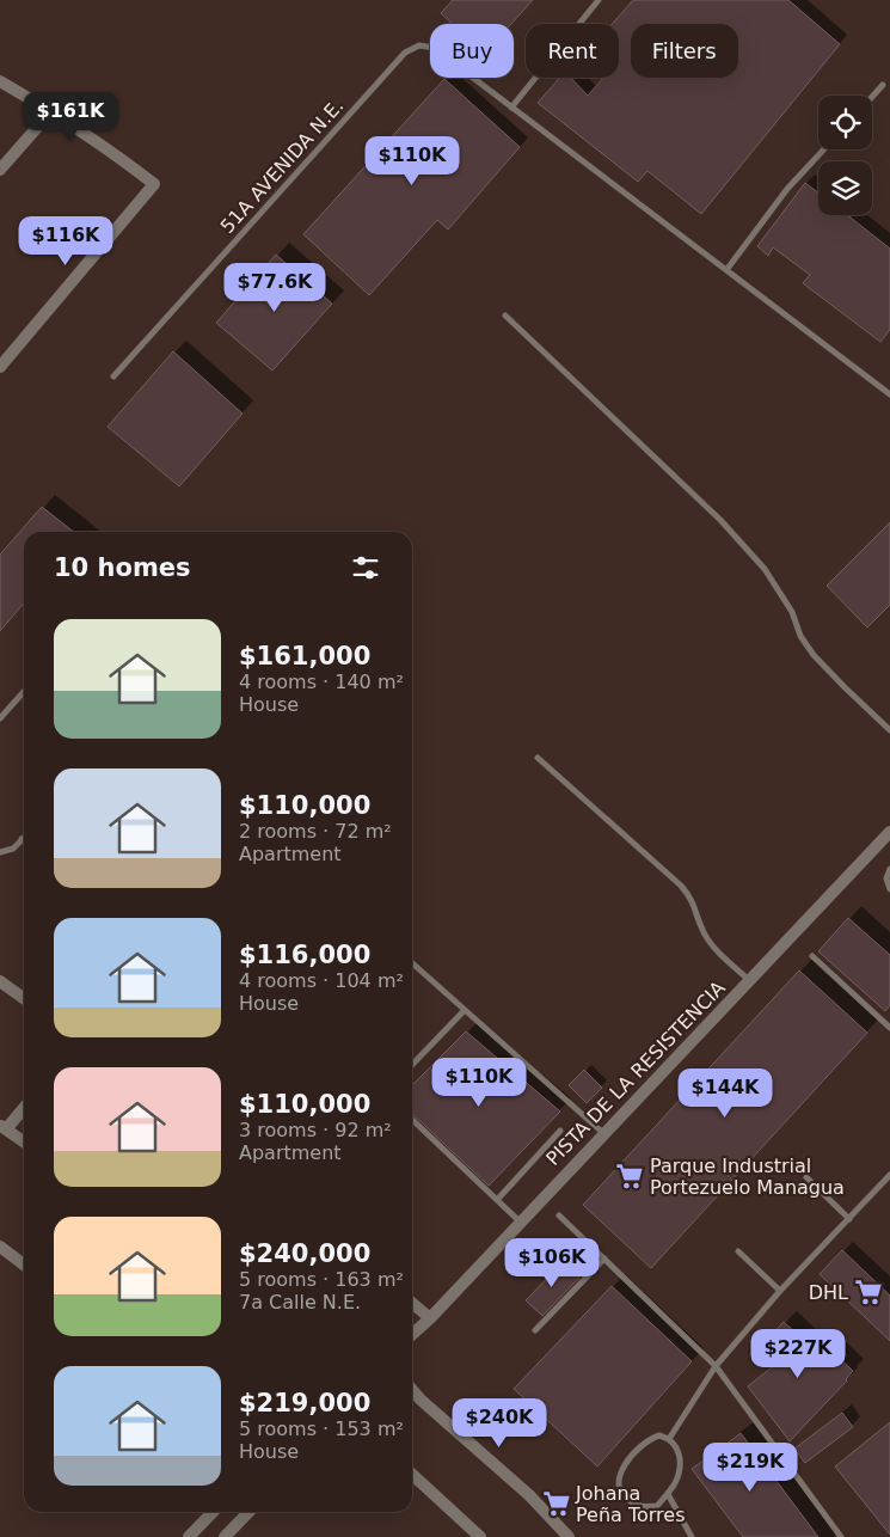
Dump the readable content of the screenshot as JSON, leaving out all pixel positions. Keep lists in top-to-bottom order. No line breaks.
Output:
{"streets":{"street":["PISTA DE LA RESISTENCIA"],"lane":["51A AVENIDA N.E."]},"places":{"supermarket":["Parque Industrial Portezuelo Managua","DHL","Johana Peña Torres"]},"page":{"chip":["Buy","Rent","Filters"],"price":["$161K","$110K","$116K","$77.6K","$110K","$144K","$106K","$227K","$240K","$219K"],"heading":"10 homes","list":[{"name":"$161,000","note":"4 rooms · 140 m² · House"},{"name":"$110,000","note":"2 rooms · 72 m² · Apartment"},{"name":"$116,000","note":"4 rooms · 104 m² · House"},{"name":"$110,000","note":"3 rooms · 92 m² · Apartment"},{"name":"$240,000","note":"5 rooms · 163 m² · 7a Calle N.E."},{"name":"$219,000","note":"5 rooms · 153 m² · House"}]}}
